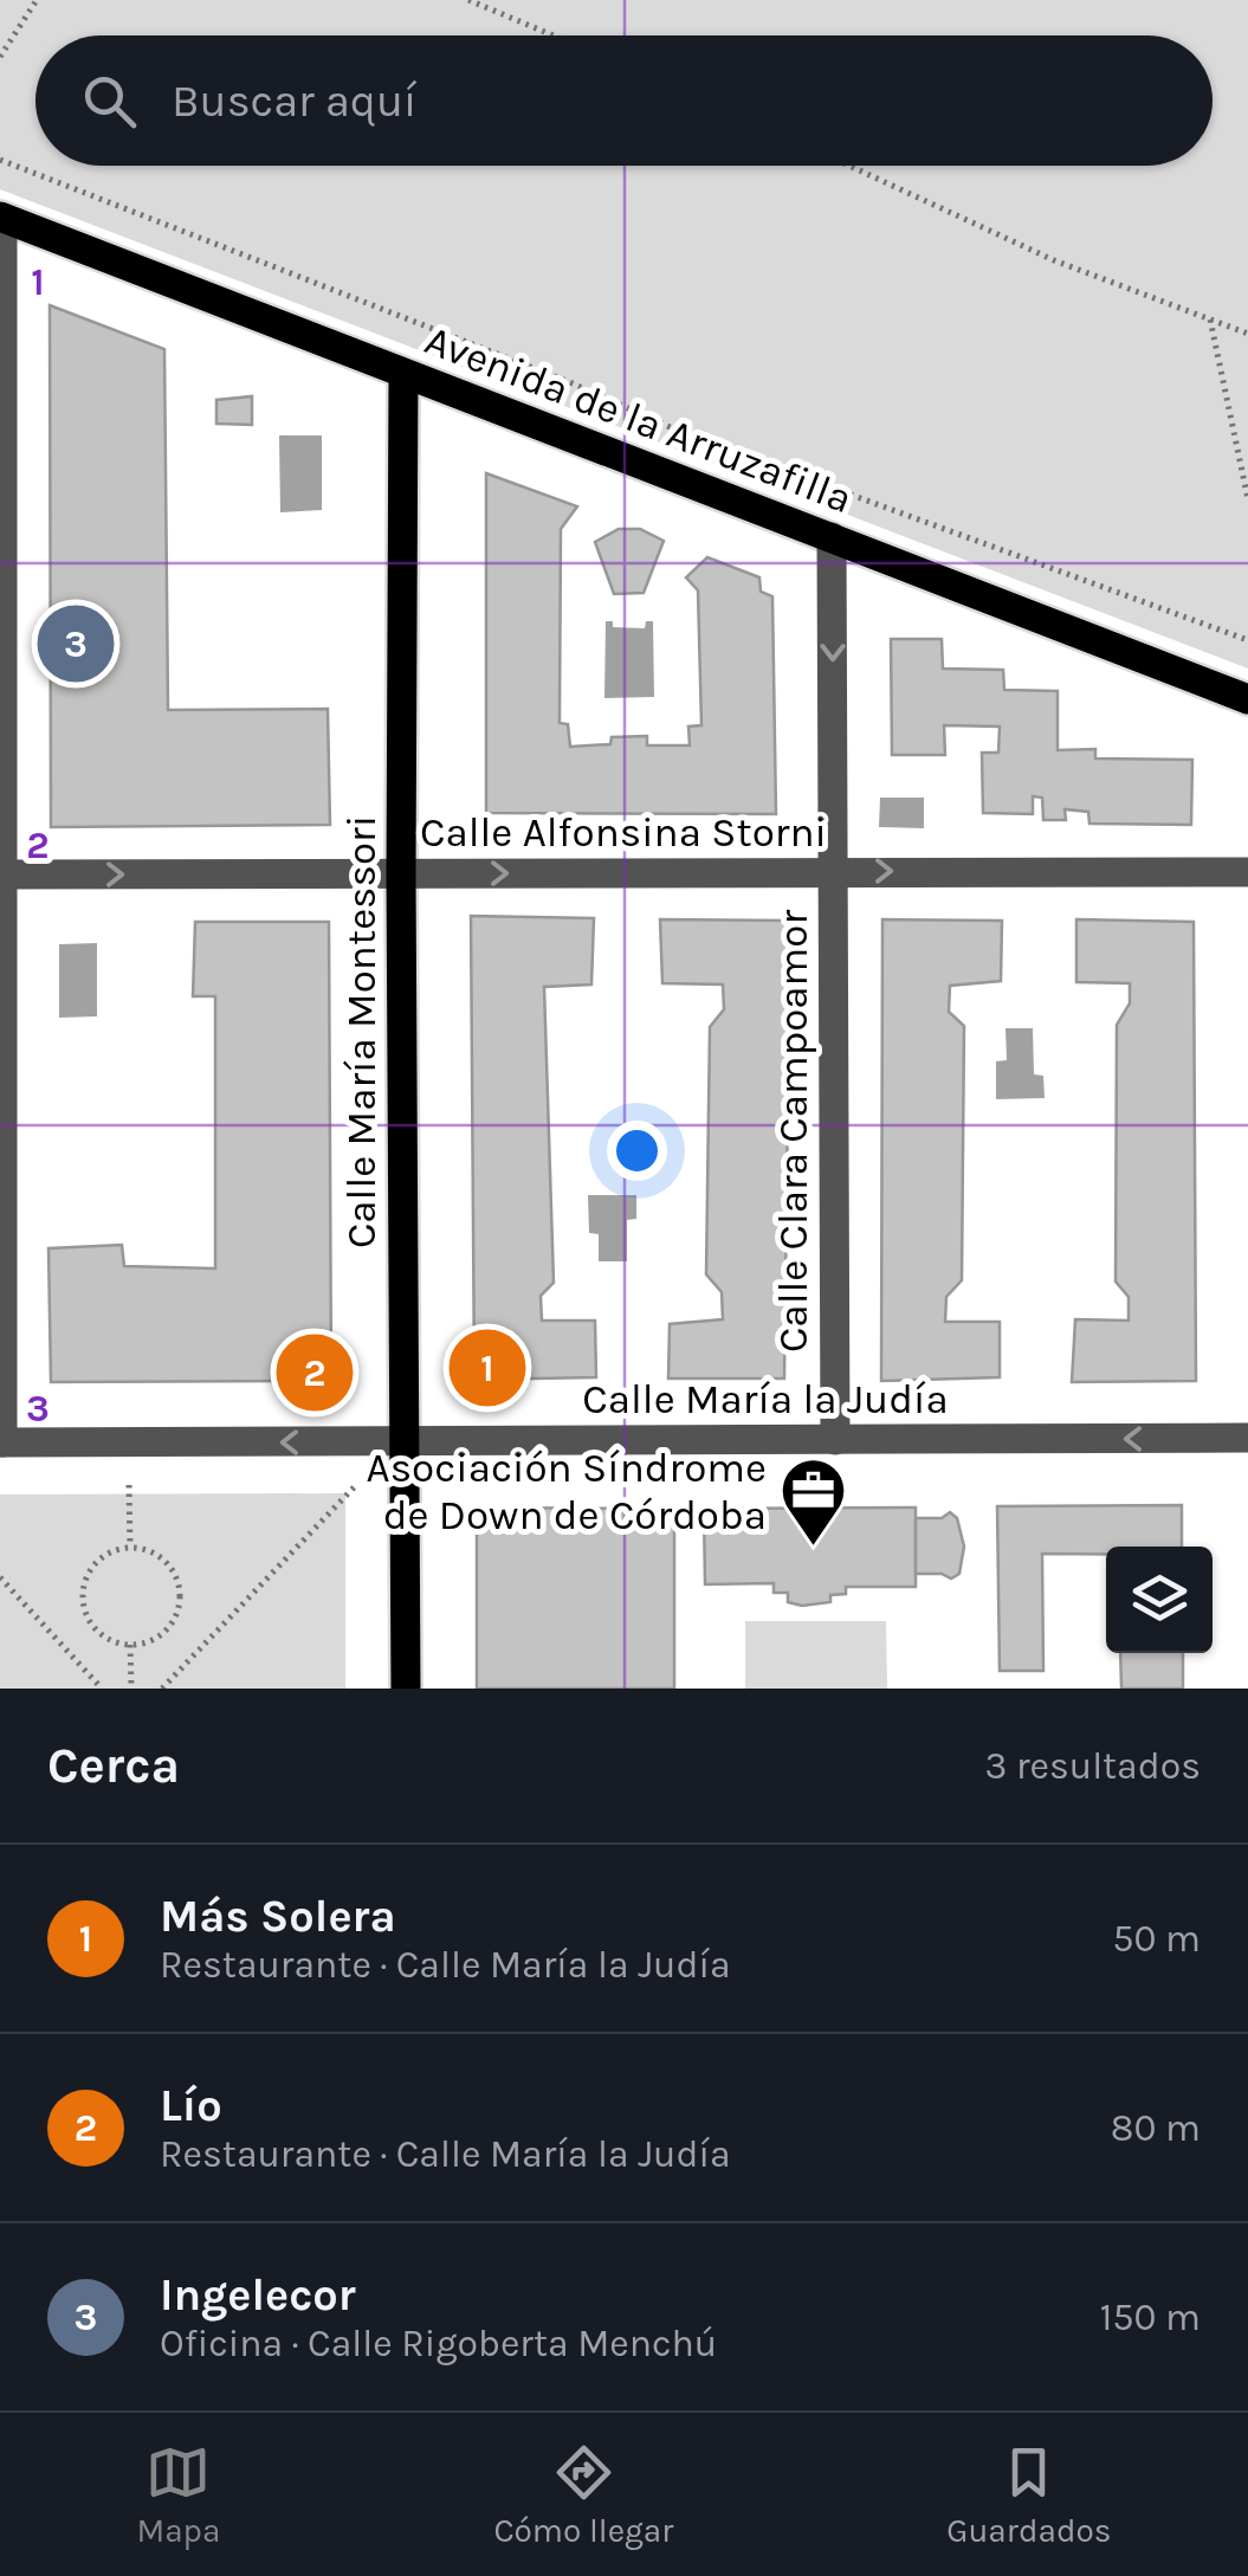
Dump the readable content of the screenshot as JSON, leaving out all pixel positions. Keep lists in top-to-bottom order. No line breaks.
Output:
{"streets":{"main road":["Avenida de la Arruzafilla","Calle María Montessori"],"street":["Calle Alfonsina Storni","Calle Clara Campoamor","Calle María la Judía"]},"crossings":[["Avenida de la Arruzafilla","Calle María Montessori"],["Avenida de la Arruzafilla","Calle Clara Campoamor"],["Calle Alfonsina Storni","Calle María Montessori"],["Calle Alfonsina Storni","Calle Clara Campoamor"],["Calle María Montessori","Calle María la Judía"],["Calle Clara Campoamor","Calle María la Judía"]],"one_way":["Calle Alfonsina Storni","Calle Clara Campoamor","Calle María la Judía"],"places":{"office":["Asociación Síndrome de Down de Córdoba"]},"page":{"search":"Buscar aquí","pins":["3","1","2"],"heading":["Cerca","3 resultados"],"list":[{"mark":"1","name":"Más Solera","note":"Restaurante · Calle María la Judía","value":"50 m"},{"mark":"2","name":"Lío","note":"Restaurante · Calle María la Judía","value":"80 m"},{"mark":"3","name":"Ingelecor","note":"Oficina · Calle Rigoberta Menchú","value":"150 m"}],"nav":["Mapa","Cómo llegar","Guardados"]},"grid":{"rows":["1","2","3"]}}
